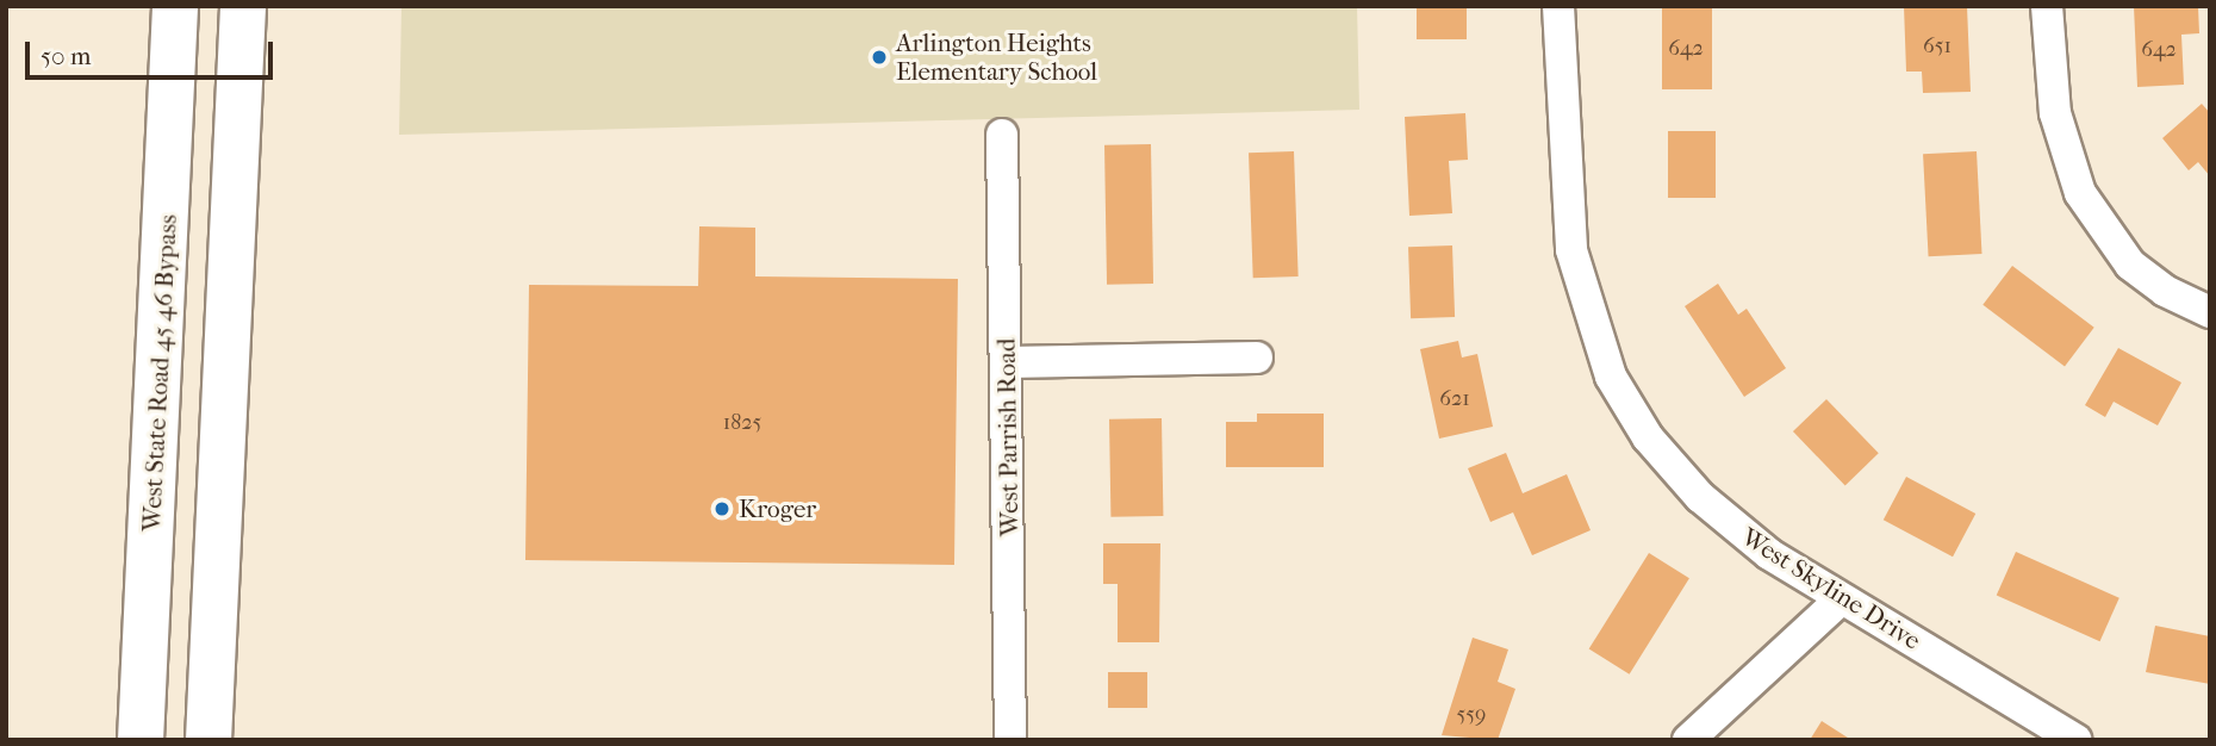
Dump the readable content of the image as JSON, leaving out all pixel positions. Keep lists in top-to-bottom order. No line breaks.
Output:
{"streets":{"highway":["West State Road 45 46 Bypass"],"street":["West Parrish Road","West Skyline Drive"]},"places":["Arlington Heights Elementary School","Kroger"],"house_numbers":["651","642","642","621","1825","559"],"scale_bar":"50 m"}
